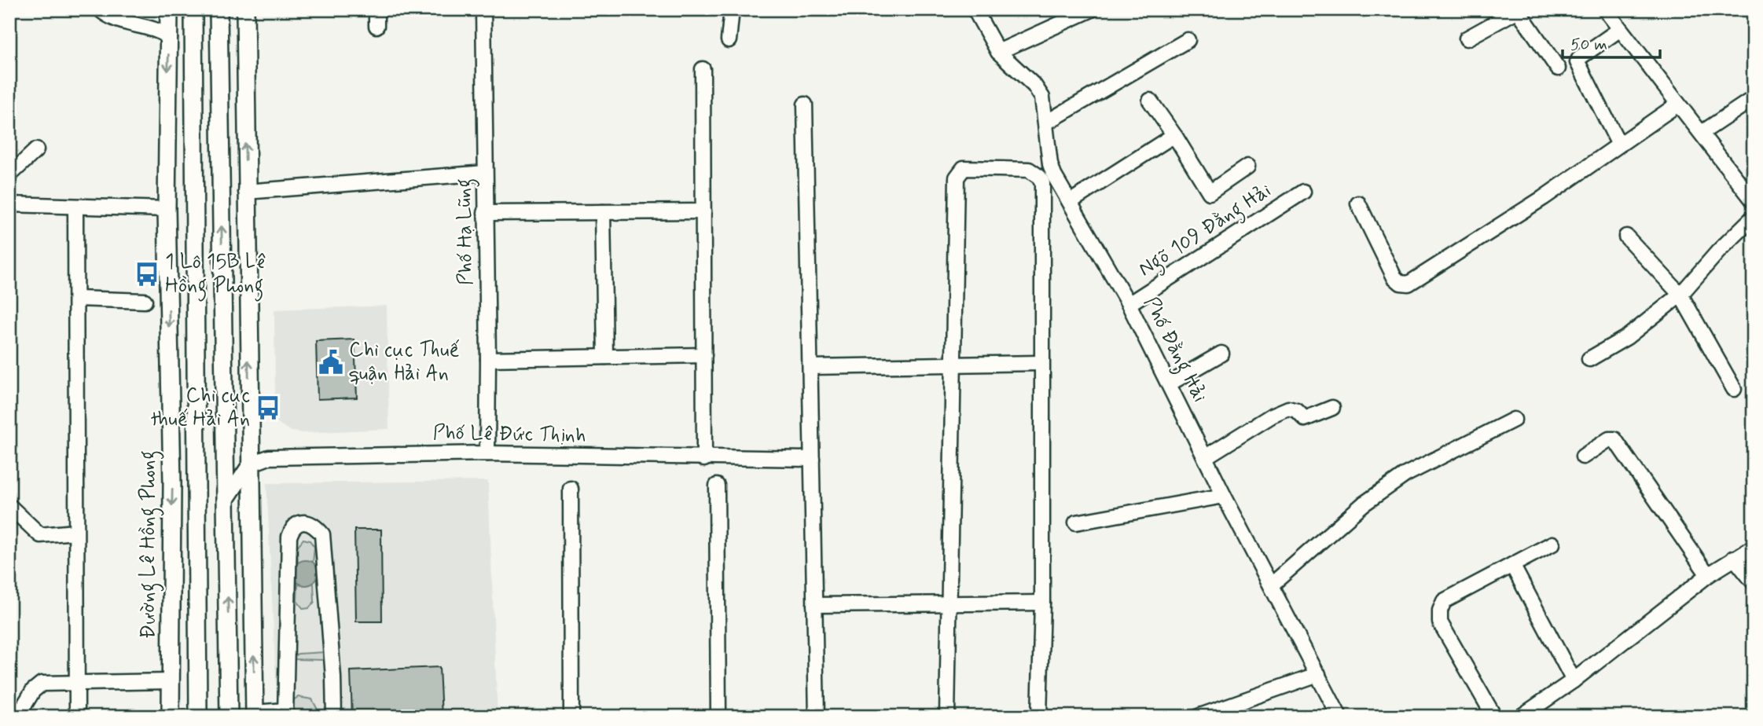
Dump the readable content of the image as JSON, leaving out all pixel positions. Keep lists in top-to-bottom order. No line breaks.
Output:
{"streets":{"main road":["Đường Lê Hồng Phong"],"street":["Ngõ 109 Đằng Hải","Phố Hạ Lũng","Phố Đằng Hải","Phố Lê Đức Thịnh"]},"crossings":[["Ngõ 109 Đằng Hải","Phố Đằng Hải"],["Phố Hạ Lũng","Phố Lê Đức Thịnh"]],"places":{"bus stop":["1 Lô 15B Lê Hồng Phong","Chi cục thuế Hải An"],"public building":["Chi cục Thuế quận Hải An"]},"scale_bar":"50 m"}
